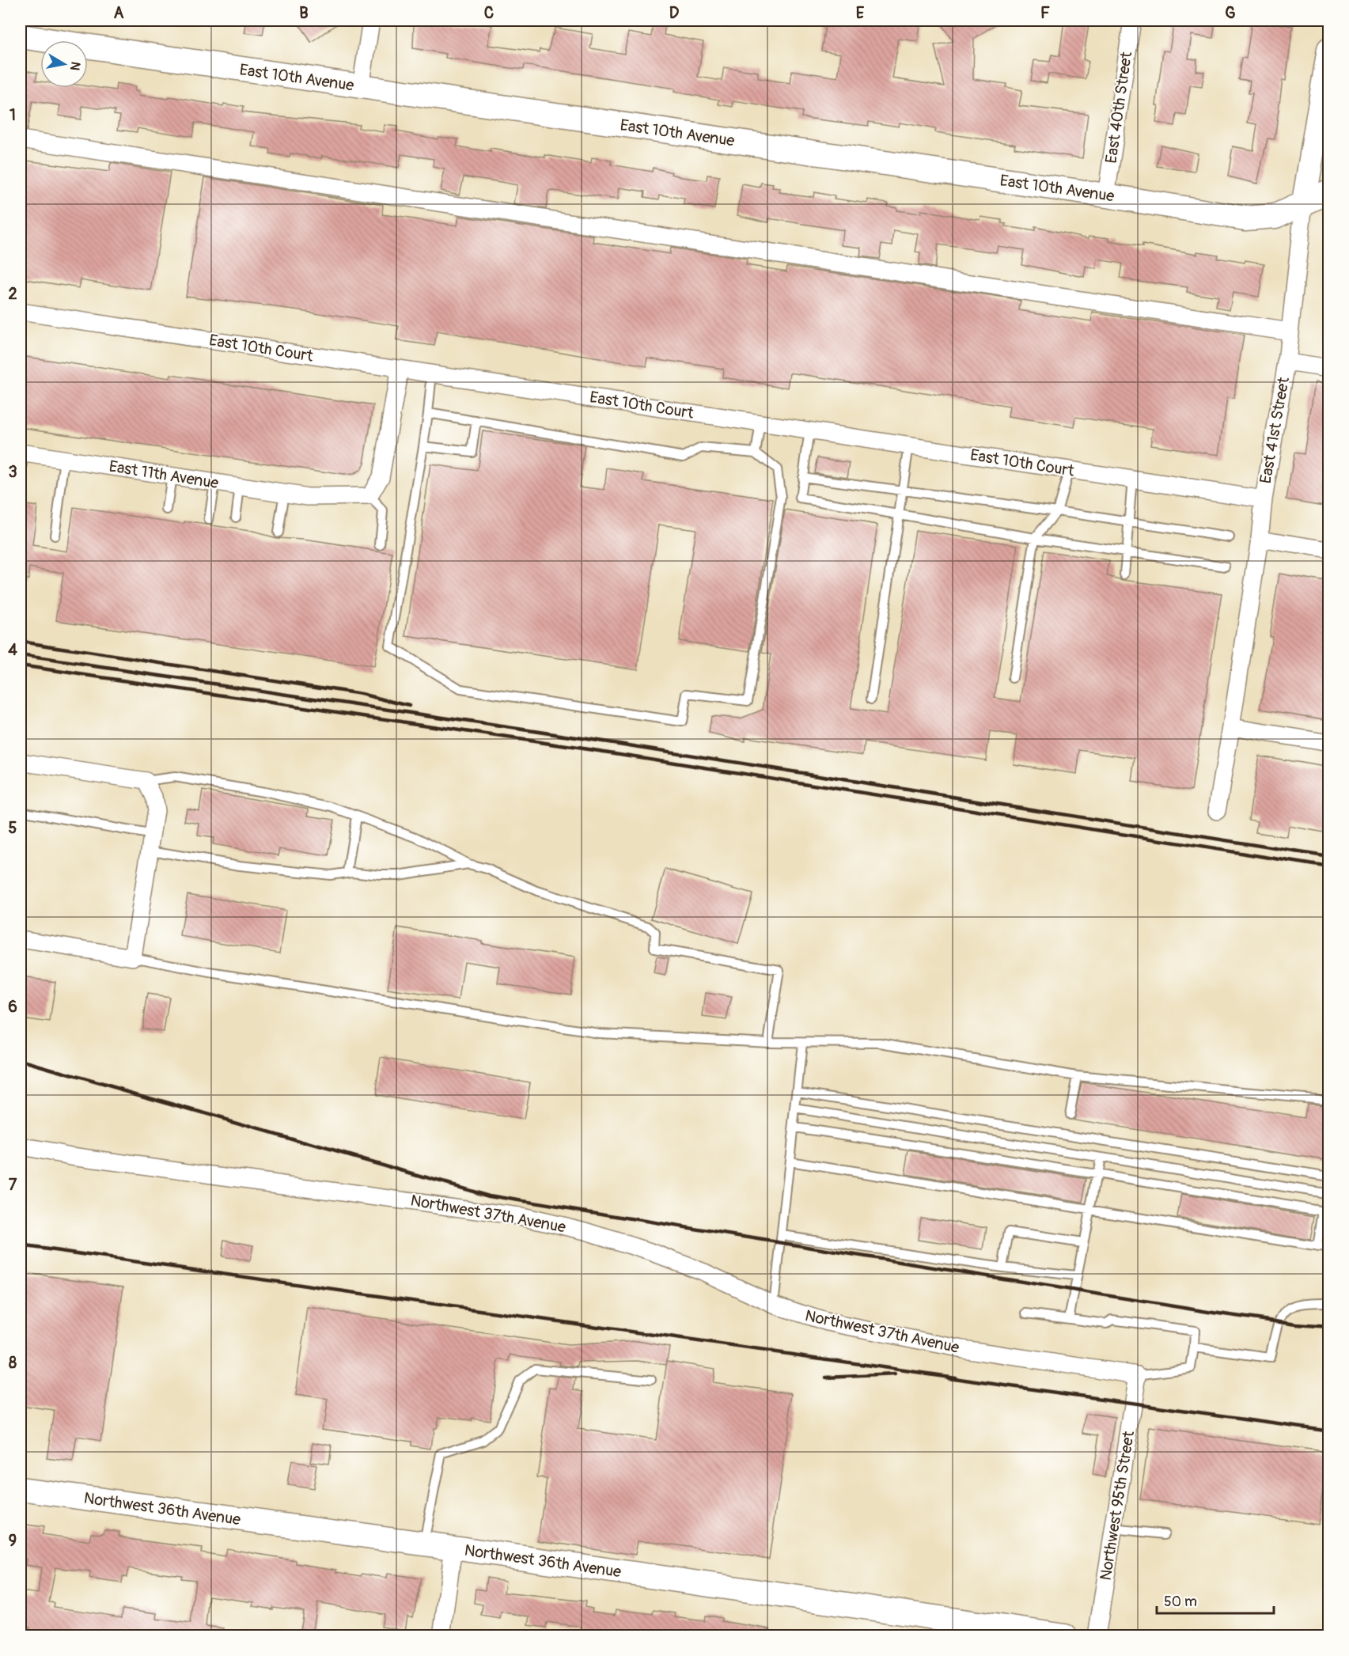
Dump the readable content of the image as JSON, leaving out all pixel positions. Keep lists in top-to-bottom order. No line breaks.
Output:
{"streets":{"street":["East 10th Avenue","East 40th Street","East 10th Court","East 41st Street","East 11th Avenue","Northwest 37th Avenue","Northwest 95th Street","Northwest 36th Avenue"]},"crossings":[["East 10th Avenue","East 40th Street"],["East 10th Avenue","East 41st Street"],["East 10th Court","East 41st Street"],["Northwest 37th Avenue","Northwest 95th Street"]],"scale_bar":"50 m","north":"right","grid":{"columns":["A","B","C","D","E","F","G"],"rows":["1","2","3","4","5","6","7","8","9"]}}
